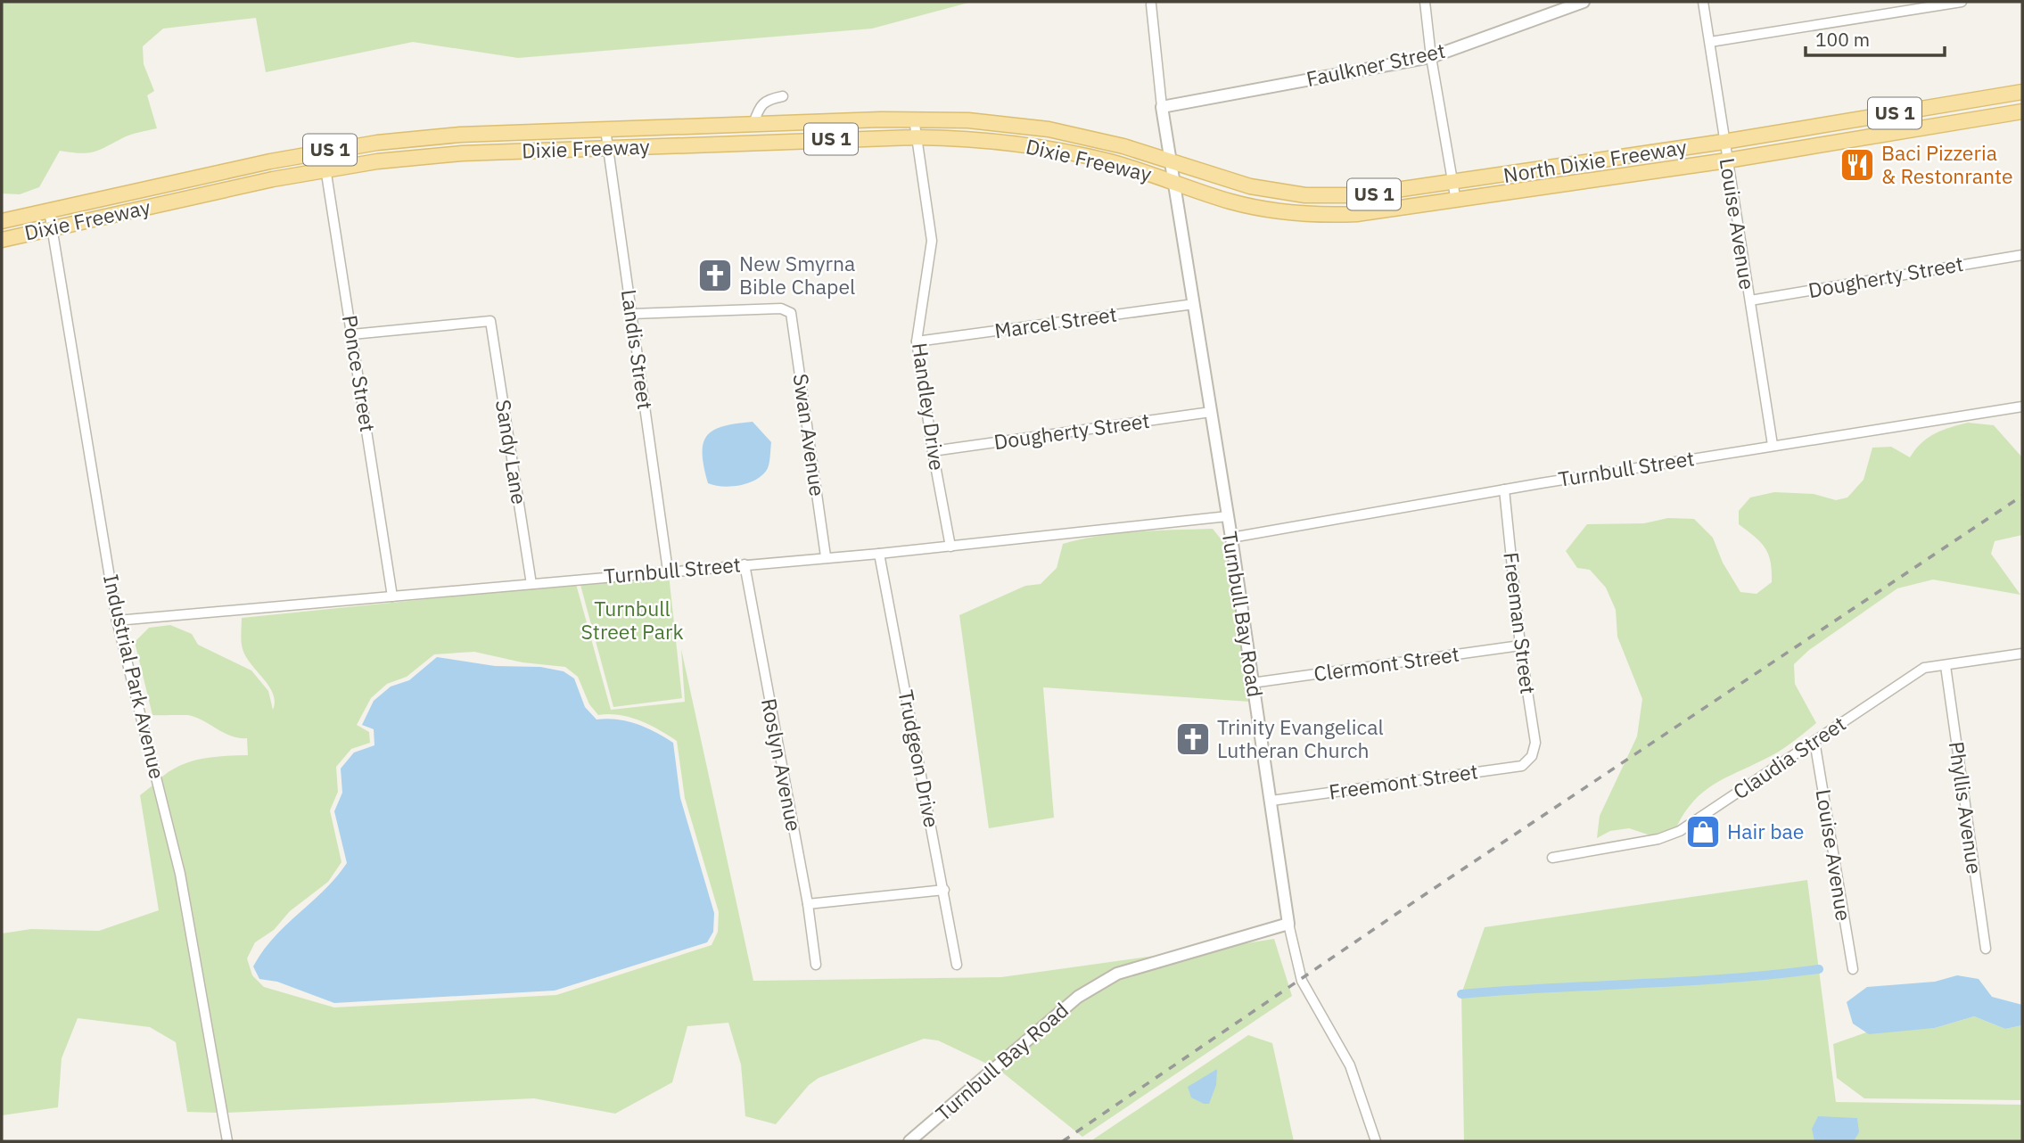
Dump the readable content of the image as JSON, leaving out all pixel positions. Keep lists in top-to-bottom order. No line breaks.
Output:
{"streets":{"main road":["US 1","Dixie Freeway","North Dixie Freeway"],"street":["Faulkner Street","Louise Avenue","Dougherty Street","Marcel Street","Landis Street","Ponce Street","Handley Drive","Swan Avenue","Sandy Lane","Turnbull Street","Turnbull Bay Road","Freeman Street","Clermont Street","Industrial Park Avenue","Claudia Street","Trudgeon Drive","Roslyn Avenue","Freemont Street","Phyllis Avenue"]},"crossings":[["Faulkner Street","Turnbull Bay Road"],["Dixie Freeway","North Dixie Freeway"],["Dixie Freeway","Landis Street"],["Dixie Freeway","Ponce Street"],["Dixie Freeway","Handley Drive"],["Dixie Freeway","Turnbull Bay Road"],["Dixie Freeway","Industrial Park Avenue"],["North Dixie Freeway","Louise Avenue"],["North Dixie Freeway","Turnbull Bay Road"],["Louise Avenue","Dougherty Street"],["Louise Avenue","Turnbull Street"],["Louise Avenue","Claudia Street"],["Dougherty Street","Handley Drive"],["Dougherty Street","Turnbull Bay Road"],["Marcel Street","Handley Drive"],["Marcel Street","Turnbull Bay Road"],["Landis Street","Swan Avenue"],["Landis Street","Turnbull Street"],["Ponce Street","Sandy Lane"],["Ponce Street","Turnbull Street"],["Handley Drive","Turnbull Street"],["Swan Avenue","Turnbull Street"],["Sandy Lane","Turnbull Street"],["Turnbull Street","Turnbull Bay Road"],["Turnbull Street","Freeman Street"],["Turnbull Street","Industrial Park Avenue"],["Turnbull Street","Trudgeon Drive"],["Turnbull Street","Roslyn Avenue"],["Turnbull Bay Road","Clermont Street"],["Turnbull Bay Road","Freemont Street"],["Freeman Street","Clermont Street"],["Freeman Street","Freemont Street"],["Claudia Street","Phyllis Avenue"]],"parks":["Turnbull Street Park"],"places":{"restaurant":["Baci Pizzeria & Restonrante"],"church":["New Smyrna Bible Chapel","Trinity Evangelical Lutheran Church"],"shop":["Hair bae"]},"scale_bar":"100 m"}
